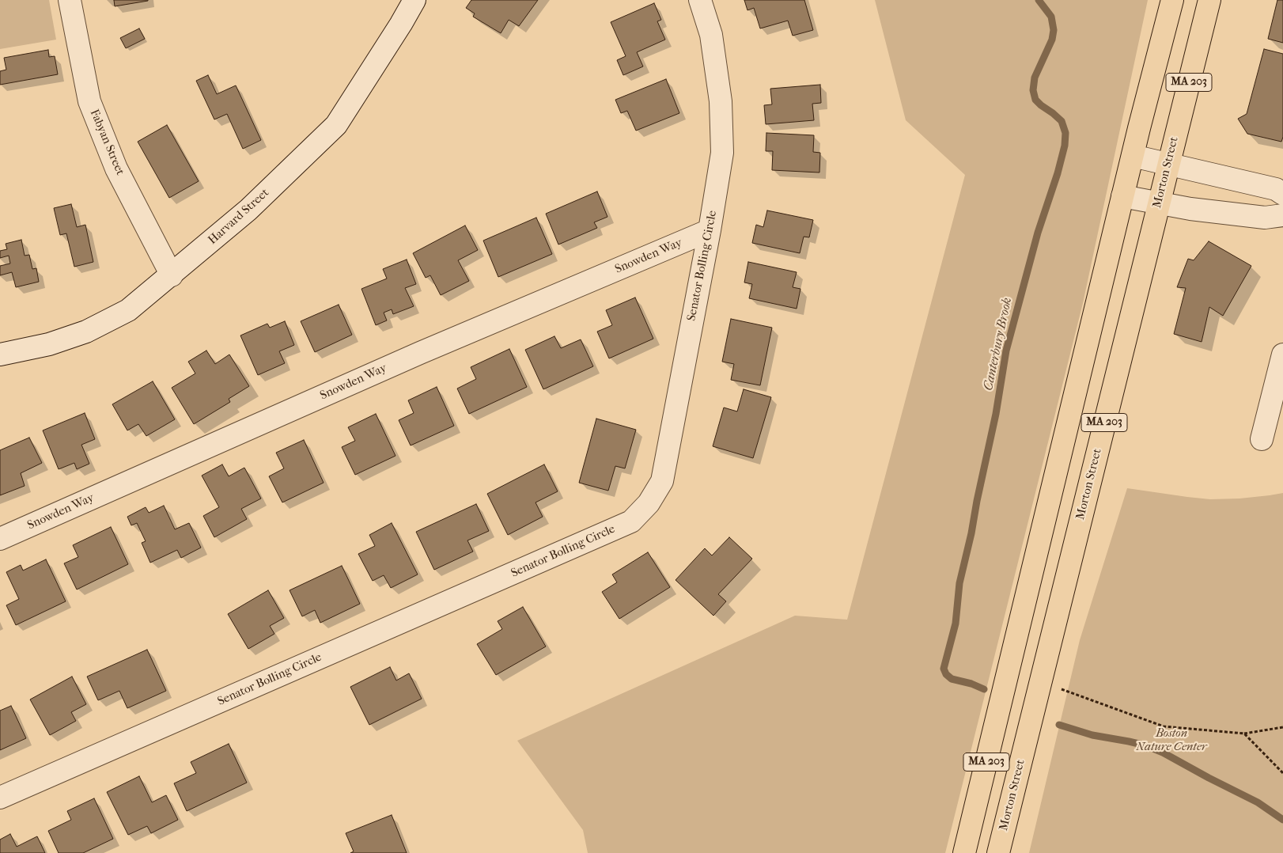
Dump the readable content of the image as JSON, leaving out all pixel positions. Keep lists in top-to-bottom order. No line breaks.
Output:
{"streets":{"highway":["MA 203","Morton Street"],"street":["Fabyan Street","Harvard Street","Snowden Way","Senator Bolling Circle"]},"crossings":[["Fabyan Street","Harvard Street"],["Snowden Way","Senator Bolling Circle"]],"water":["Canterbury Brook"],"parks":["Boston Nature Center"]}
